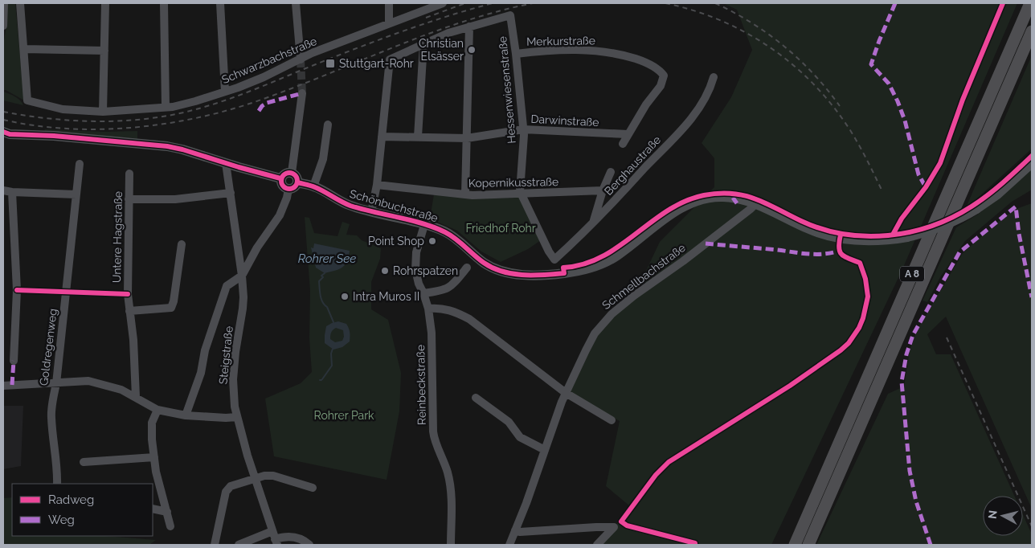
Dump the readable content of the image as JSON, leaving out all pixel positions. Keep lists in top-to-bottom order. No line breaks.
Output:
{"streets":{"highway":["A 8"],"main road":["Schönbuchstraße"],"street":["Merkurstraße","Schwarzbachstraße","Hessenwiesenstraße","Darwinstraße","Berghaustraße","Kopernikusstraße","Untere Hagstraße","Schmellbachstraße","Goldregenweg","Steigstraße","Reinbeckstraße"]},"crossings":[["Merkurstraße","Hessenwiesenstraße"],["Merkurstraße","Darwinstraße"],["Hessenwiesenstraße","Darwinstraße"],["Hessenwiesenstraße","Berghaustraße"],["Hessenwiesenstraße","Kopernikusstraße"],["Schönbuchstraße","Schmellbachstraße"],["Schönbuchstraße","Reinbeckstraße"]],"water":["Rohrer See"],"parks":["Friedhof Rohr","Rohrer Park"],"places":{"other":["Christian Elsässer","Point Shop","Rohrspatzen","Intra Muros II"],"transit":["Stuttgart-Rohr"]},"legend":["Radweg","Weg"],"north":"left"}
